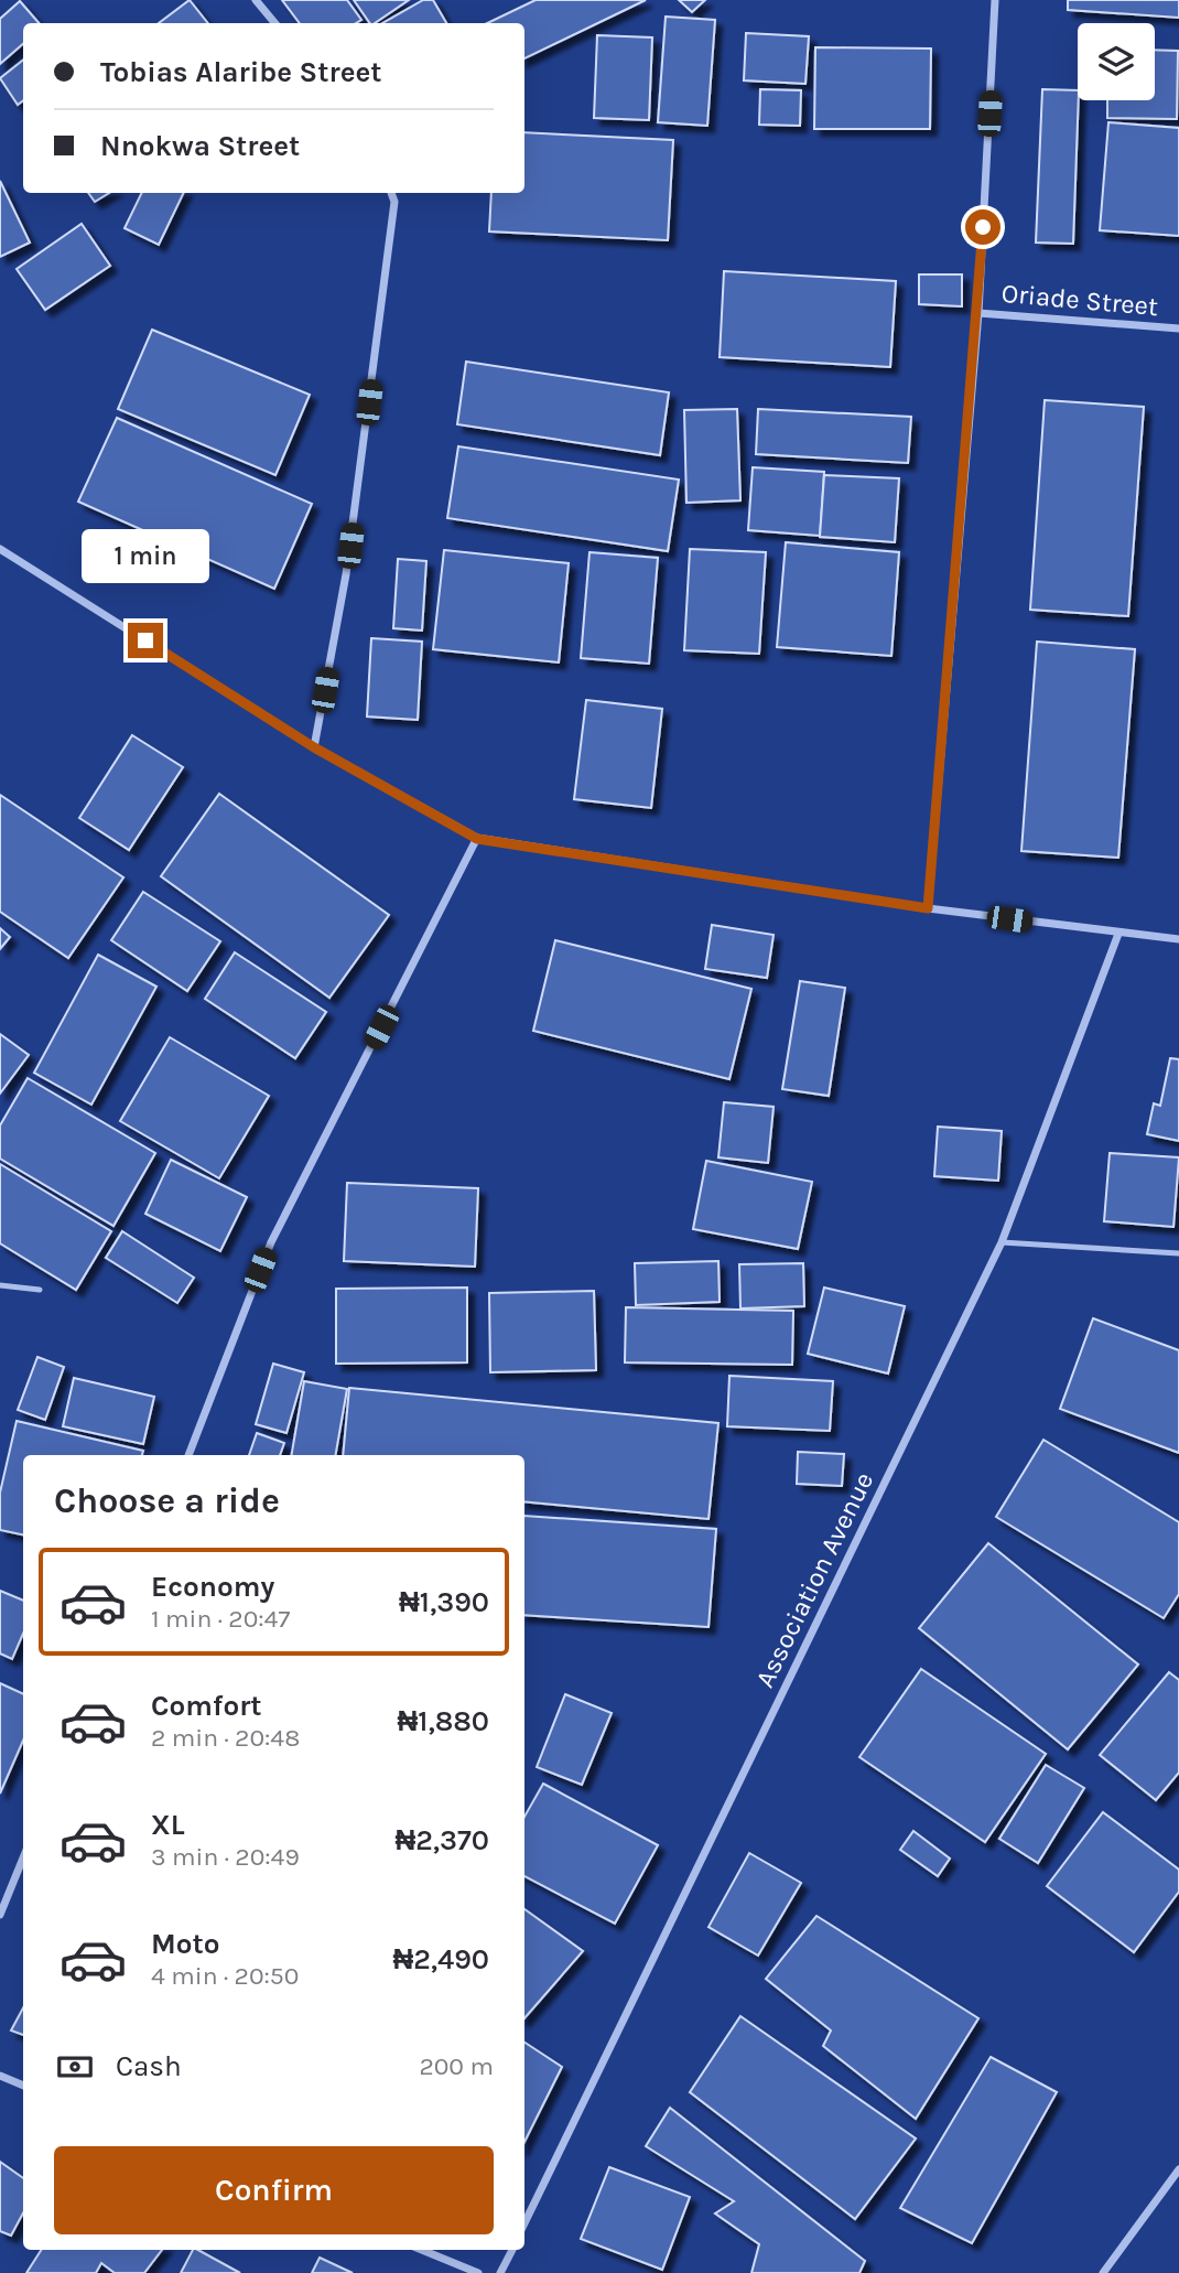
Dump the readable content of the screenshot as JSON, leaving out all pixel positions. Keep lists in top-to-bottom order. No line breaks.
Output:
{"streets":{"street":["Oriade Street","Association Avenue"]},"page":{"banner":["Tobias Alaribe Street","Nnokwa Street"],"bubble":"1 min","heading":"Choose a ride","list":[{"name":"Economy","note":"1 min · 20:47","value":"₦1,390"},{"name":"Comfort","note":"2 min · 20:48","value":"₦1,880"},{"name":"XL","note":"3 min · 20:49","value":"₦2,370"},{"name":"Moto","note":"4 min · 20:50","value":"₦2,490"}],"pay":["Cash","200 m"],"buttons":"Confirm"}}
